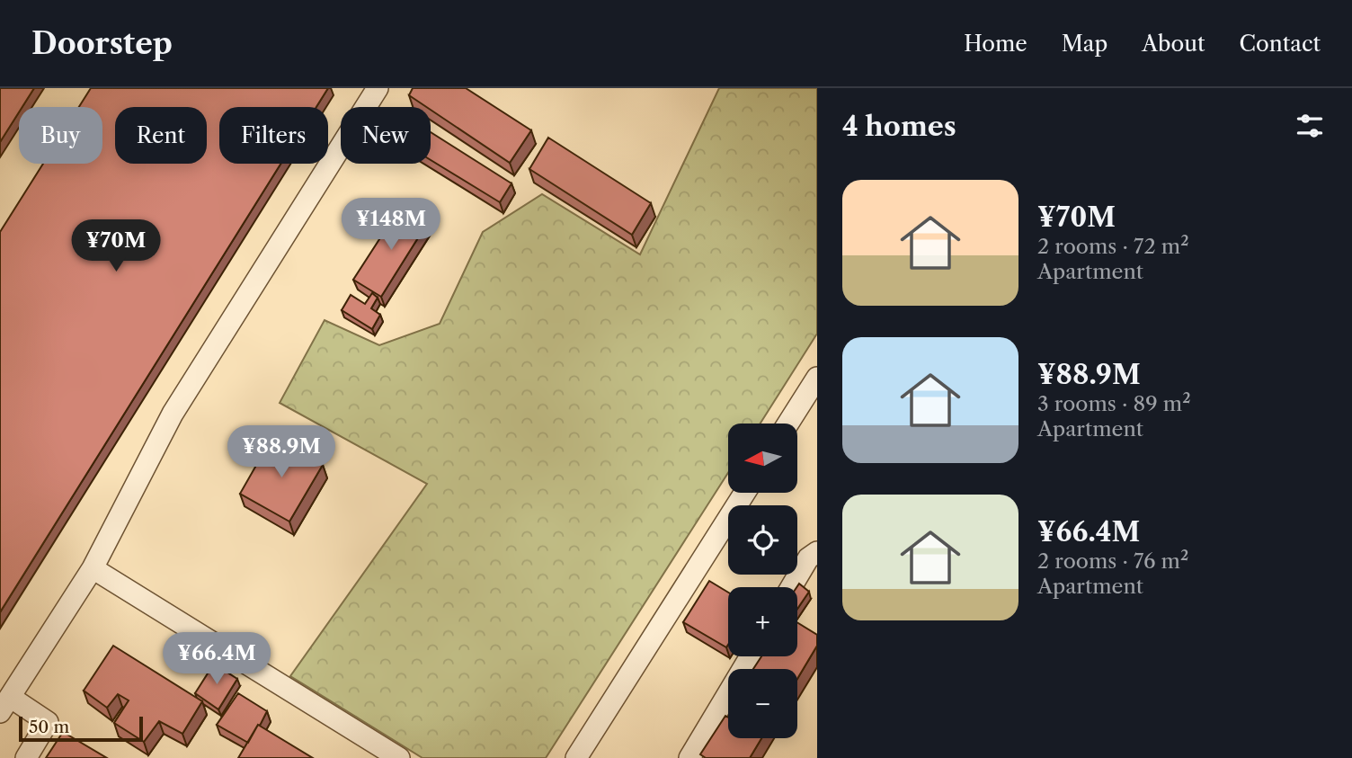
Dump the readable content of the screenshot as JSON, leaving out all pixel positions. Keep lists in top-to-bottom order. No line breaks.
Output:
{"scale_bar":"50 m","north":"left","page":{"header":"Doorstep","nav":["Home","Map","About","Contact"],"heading":"4 homes","chip":["Buy","Rent","Filters","New"],"list":[{"name":"¥70M","note":"2 rooms · 72 m² · Apartment"},{"name":"¥88.9M","note":"3 rooms · 89 m² · Apartment"},{"name":"¥66.4M","note":"2 rooms · 76 m² · Apartment"}],"price":["¥148M","¥70M","¥88.9M","¥66.4M"],"map_buttons":["+","−"],"scale":"50 m"}}
